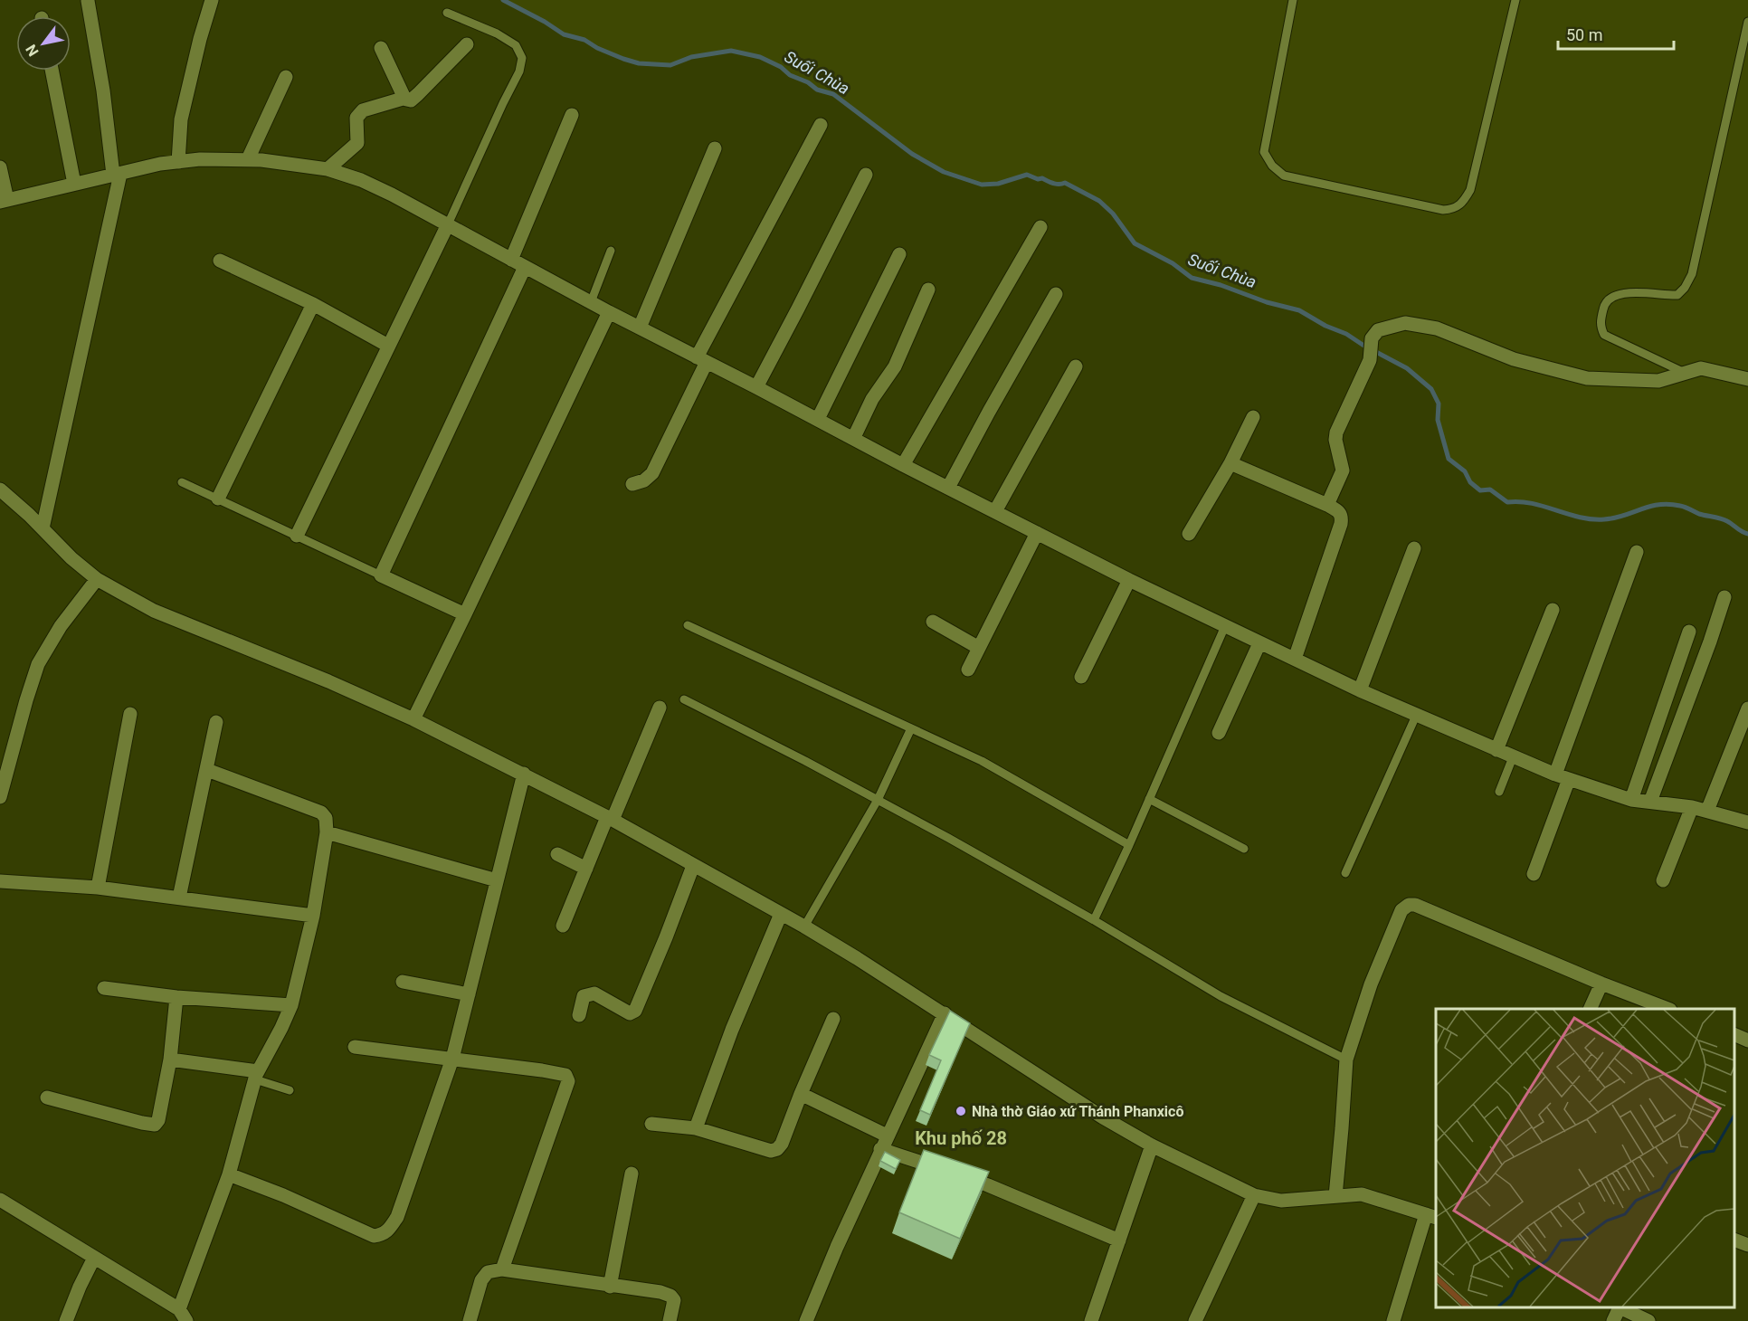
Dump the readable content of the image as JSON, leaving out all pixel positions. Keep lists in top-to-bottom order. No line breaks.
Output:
{"districts":["Khu phố 28"],"water":["Suối Chùa"],"places":["Nhà thờ Giáo xứ Thánh Phanxicô"],"scale_bar":"50 m","north":"bottom left"}
